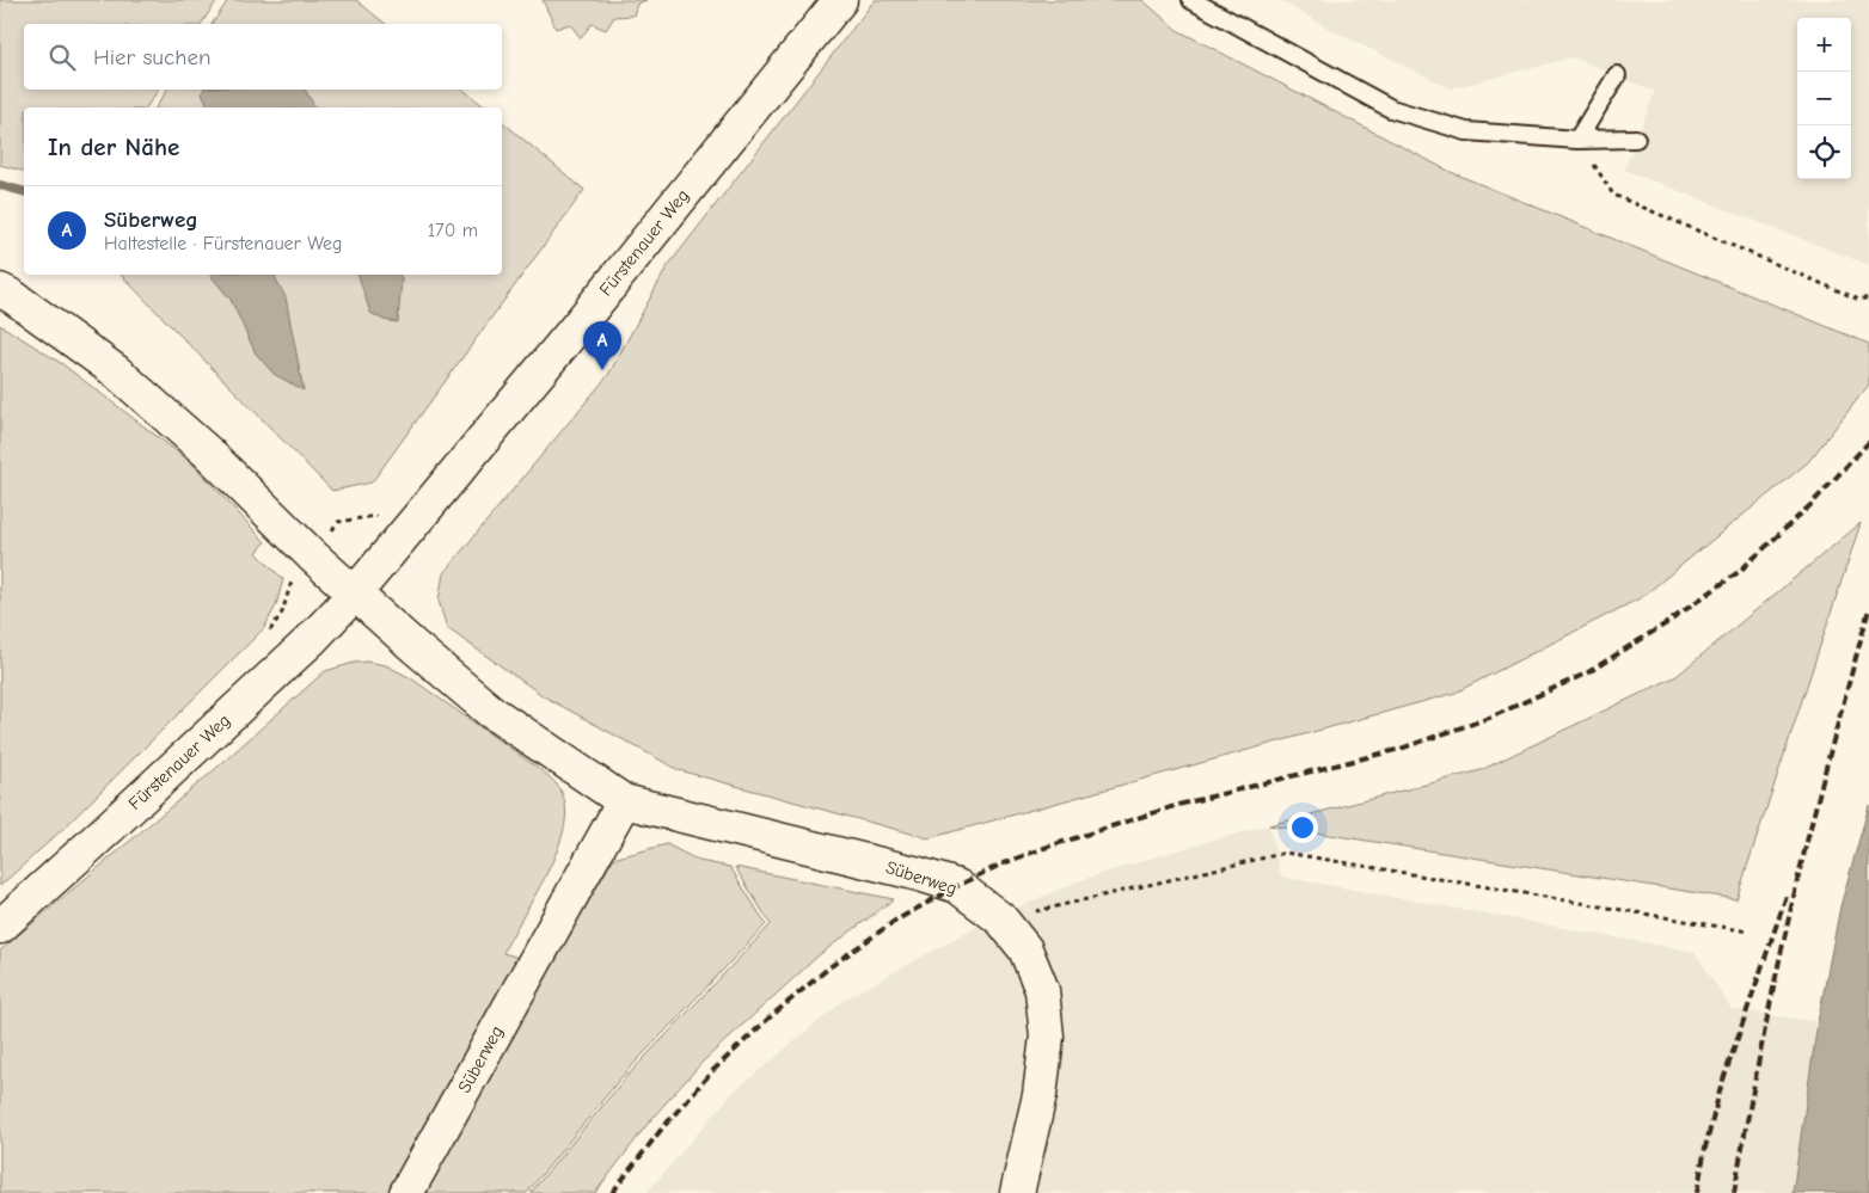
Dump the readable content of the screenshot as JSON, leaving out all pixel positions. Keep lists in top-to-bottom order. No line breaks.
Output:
{"streets":{"street":["Fürstenauer Weg","Süberweg"]},"crossings":[["Fürstenauer Weg","Süberweg"]],"page":{"map_buttons":["+","−"],"search":"Hier suchen","heading":"In der Nähe","list":[{"mark":"A","name":"Süberweg","note":"Haltestelle · Fürstenauer Weg","value":"170 m"}],"pins":"A"}}
